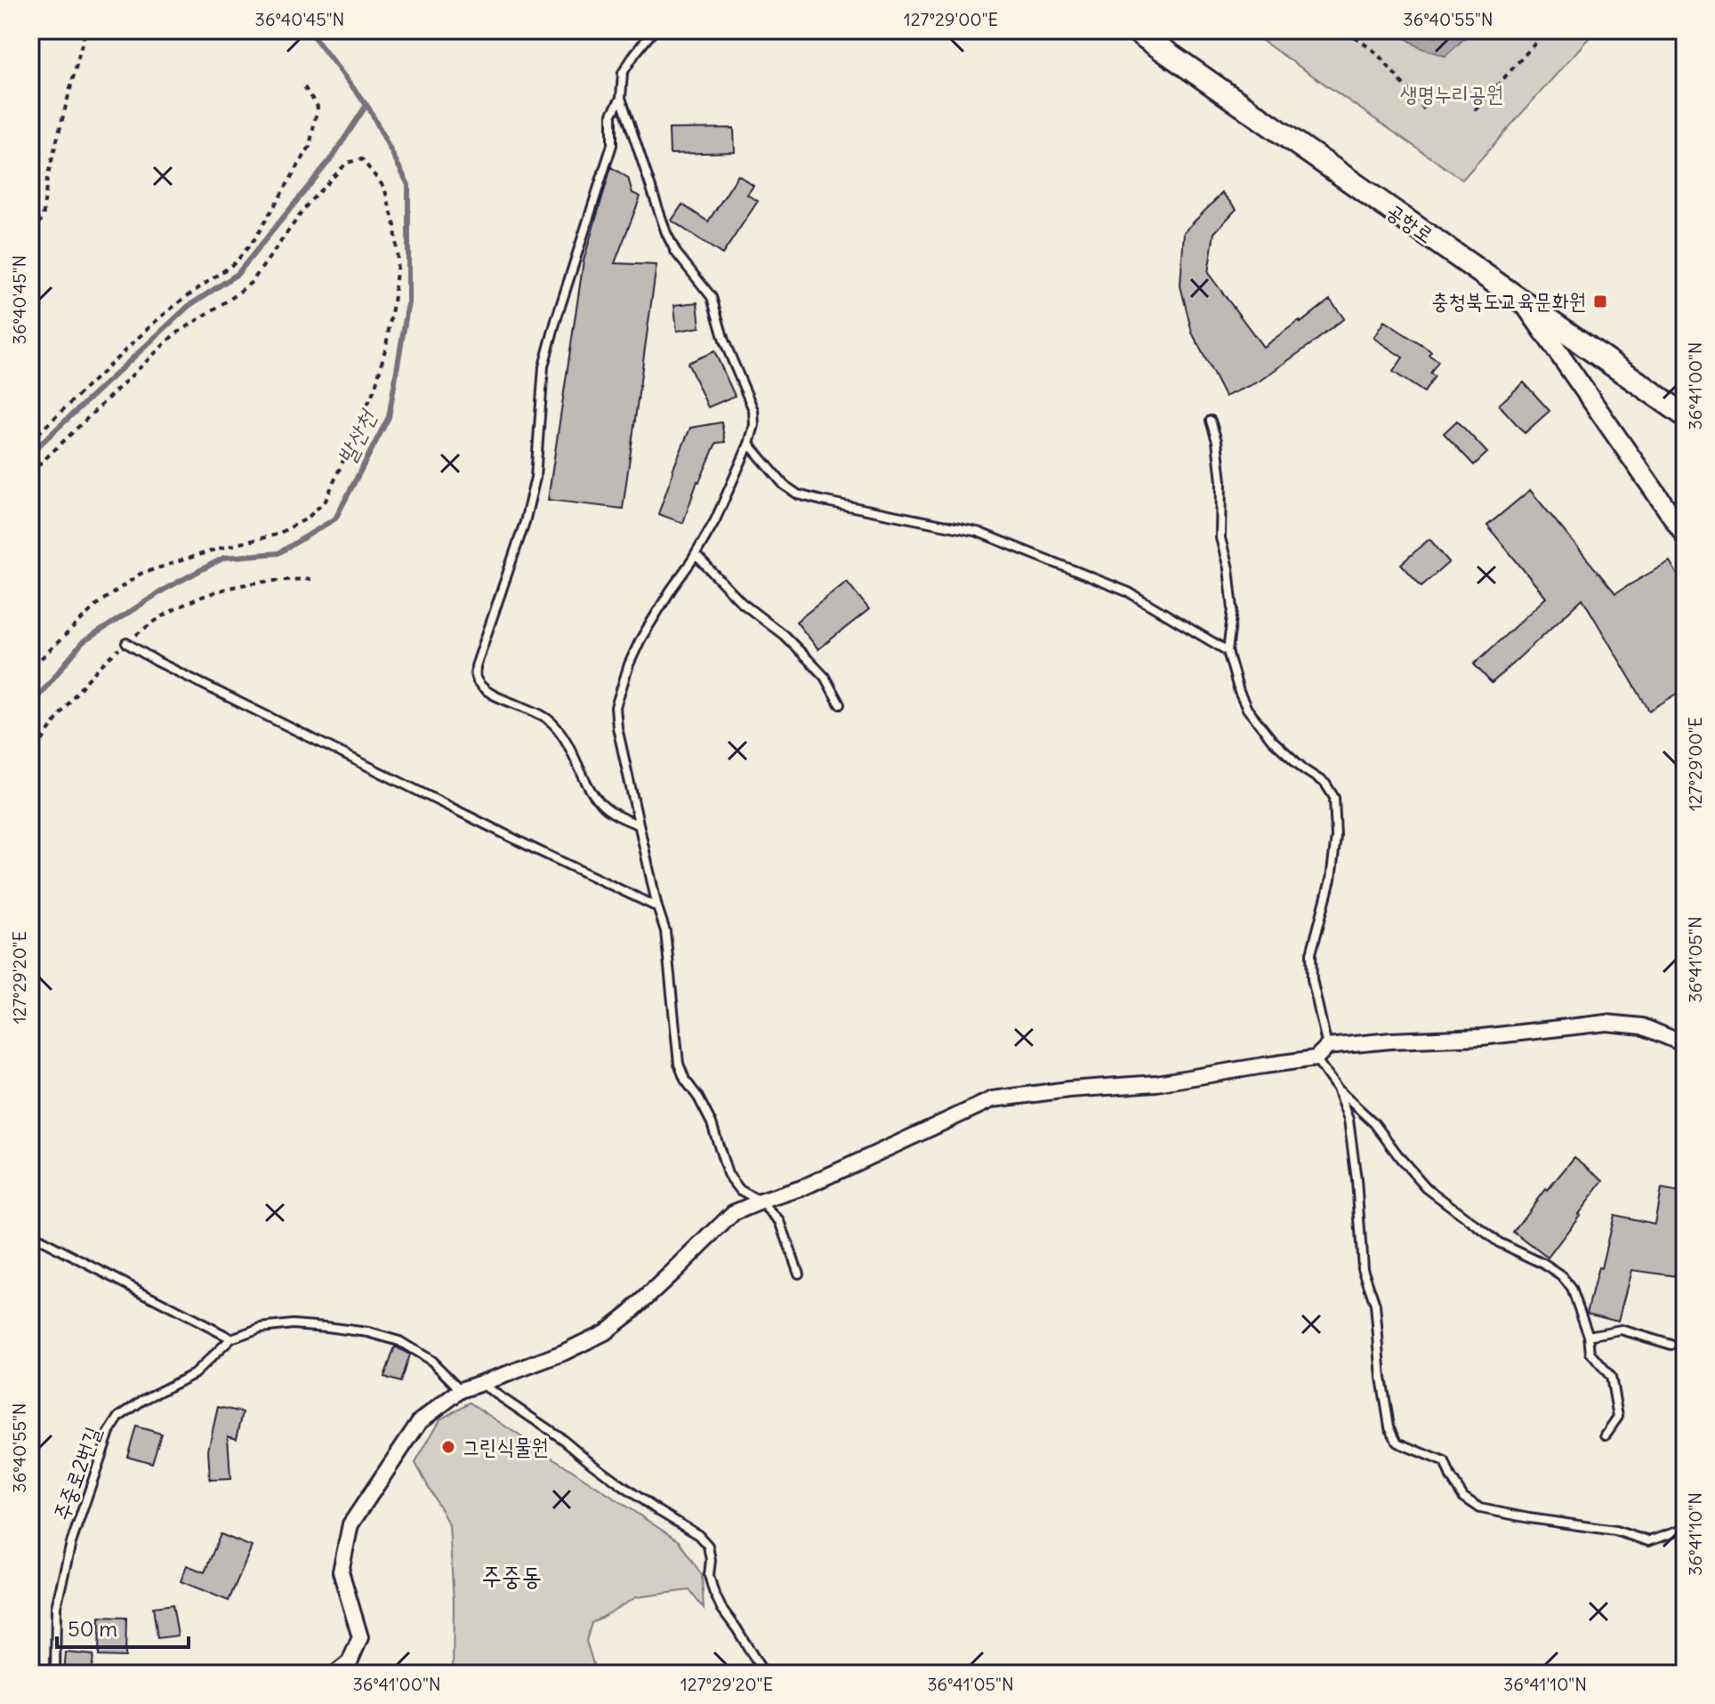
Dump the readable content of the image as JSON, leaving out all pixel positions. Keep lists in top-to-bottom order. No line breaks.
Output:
{"streets":{"main road":["공항로"],"lane":["주중로2번길"]},"districts":["주중동"],"water":["발산천"],"parks":["생명누리공원"],"places":{"transit":["충청북도교육문화원"],"other":["그린식물원"]},"scale_bar":"50 m","coordinates":["36°40'45\"N","127°29'00\"E","36°40'55\"N","36°41'00\"N","36°41'05\"N","127°29'20\"E","36°41'10\"N"]}
